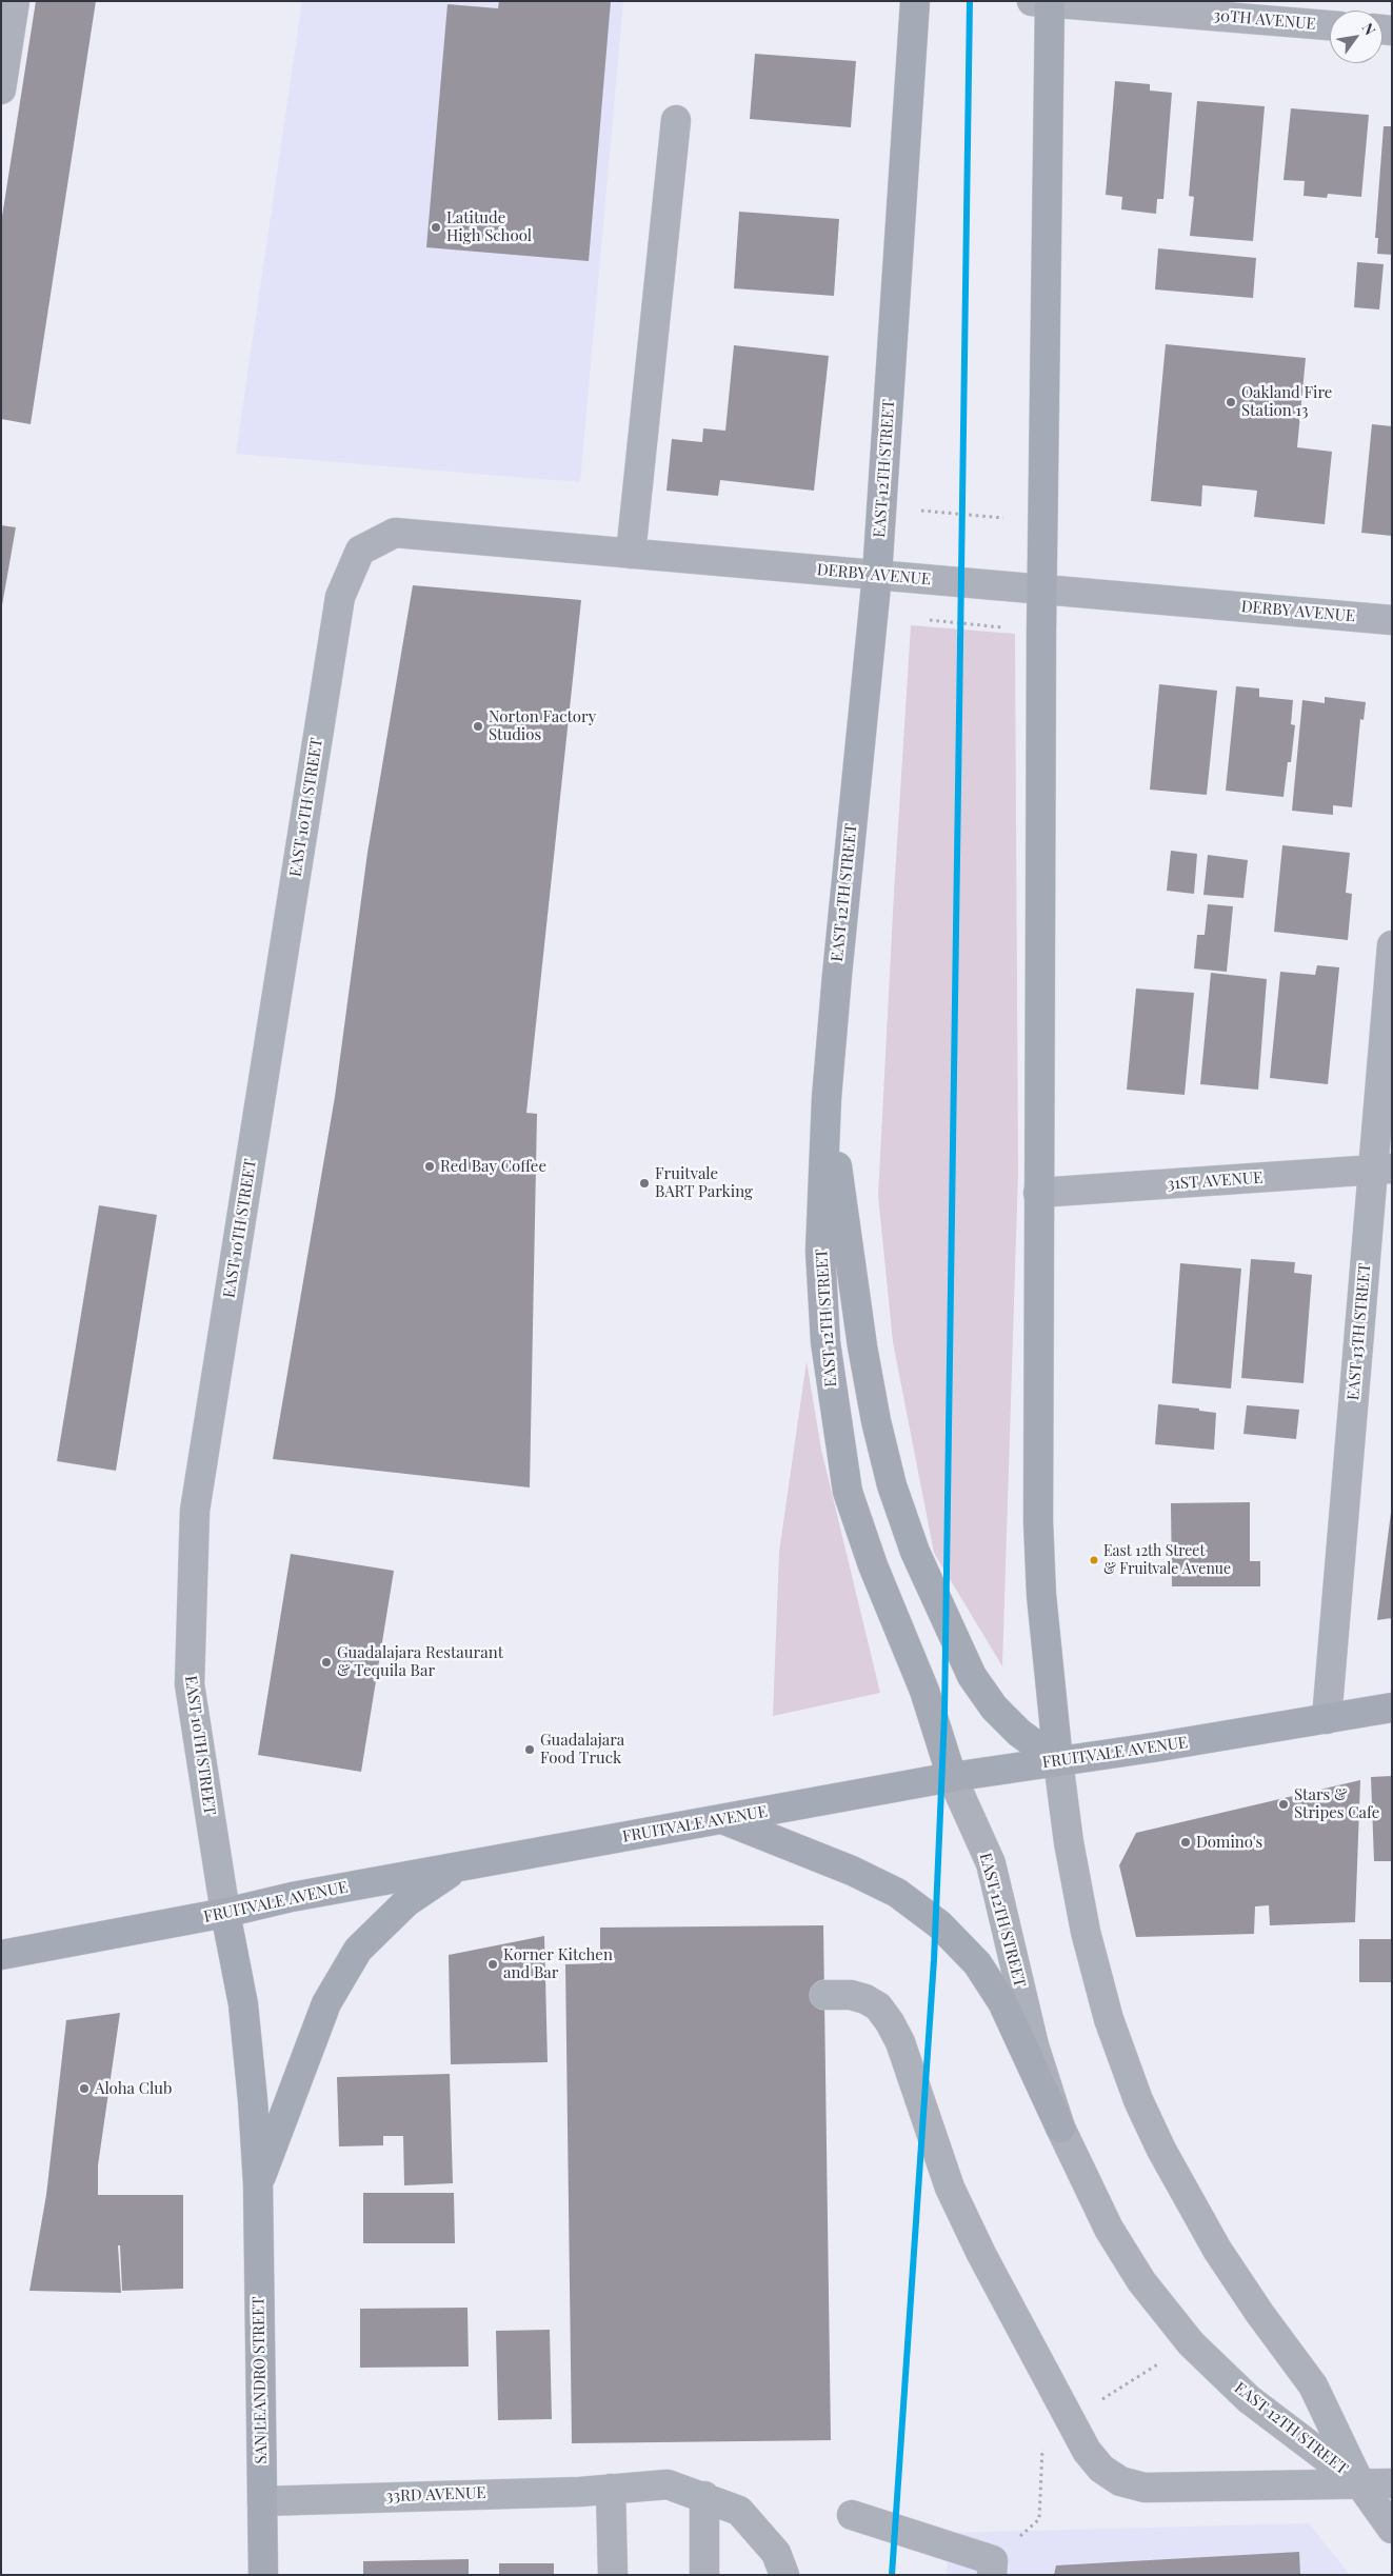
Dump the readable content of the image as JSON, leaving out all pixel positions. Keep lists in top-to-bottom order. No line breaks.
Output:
{"streets":{"main road":["EAST 12TH STREET","FRUITVALE AVENUE","SAN LEANDRO STREET"],"street":["30TH AVENUE","DERBY AVENUE","EAST 10TH STREET","31ST AVENUE","EAST 13TH STREET","33RD AVENUE"]},"crossings":[["30TH AVENUE","EAST 12TH STREET"],["EAST 12TH STREET","DERBY AVENUE"],["EAST 12TH STREET","31ST AVENUE"],["EAST 12TH STREET","FRUITVALE AVENUE"],["DERBY AVENUE","EAST 10TH STREET"],["EAST 10TH STREET","FRUITVALE AVENUE"],["EAST 10TH STREET","SAN LEANDRO STREET"],["31ST AVENUE","EAST 13TH STREET"],["EAST 13TH STREET","FRUITVALE AVENUE"],["FRUITVALE AVENUE","SAN LEANDRO STREET"],["SAN LEANDRO STREET","33RD AVENUE"]],"places":["Latitude High School","Oakland Fire Station 13","Norton Factory Studios","Red Bay Coffee","Fruitvale BART Parking","East 12th Street & Fruitvale Avenue","Guadalajara Restaurant & Tequila Bar","Guadalajara Food Truck","Stars & Stripes Cafe","Domino's","Korner Kitchen and Bar","Aloha Club"],"north":"top right"}
